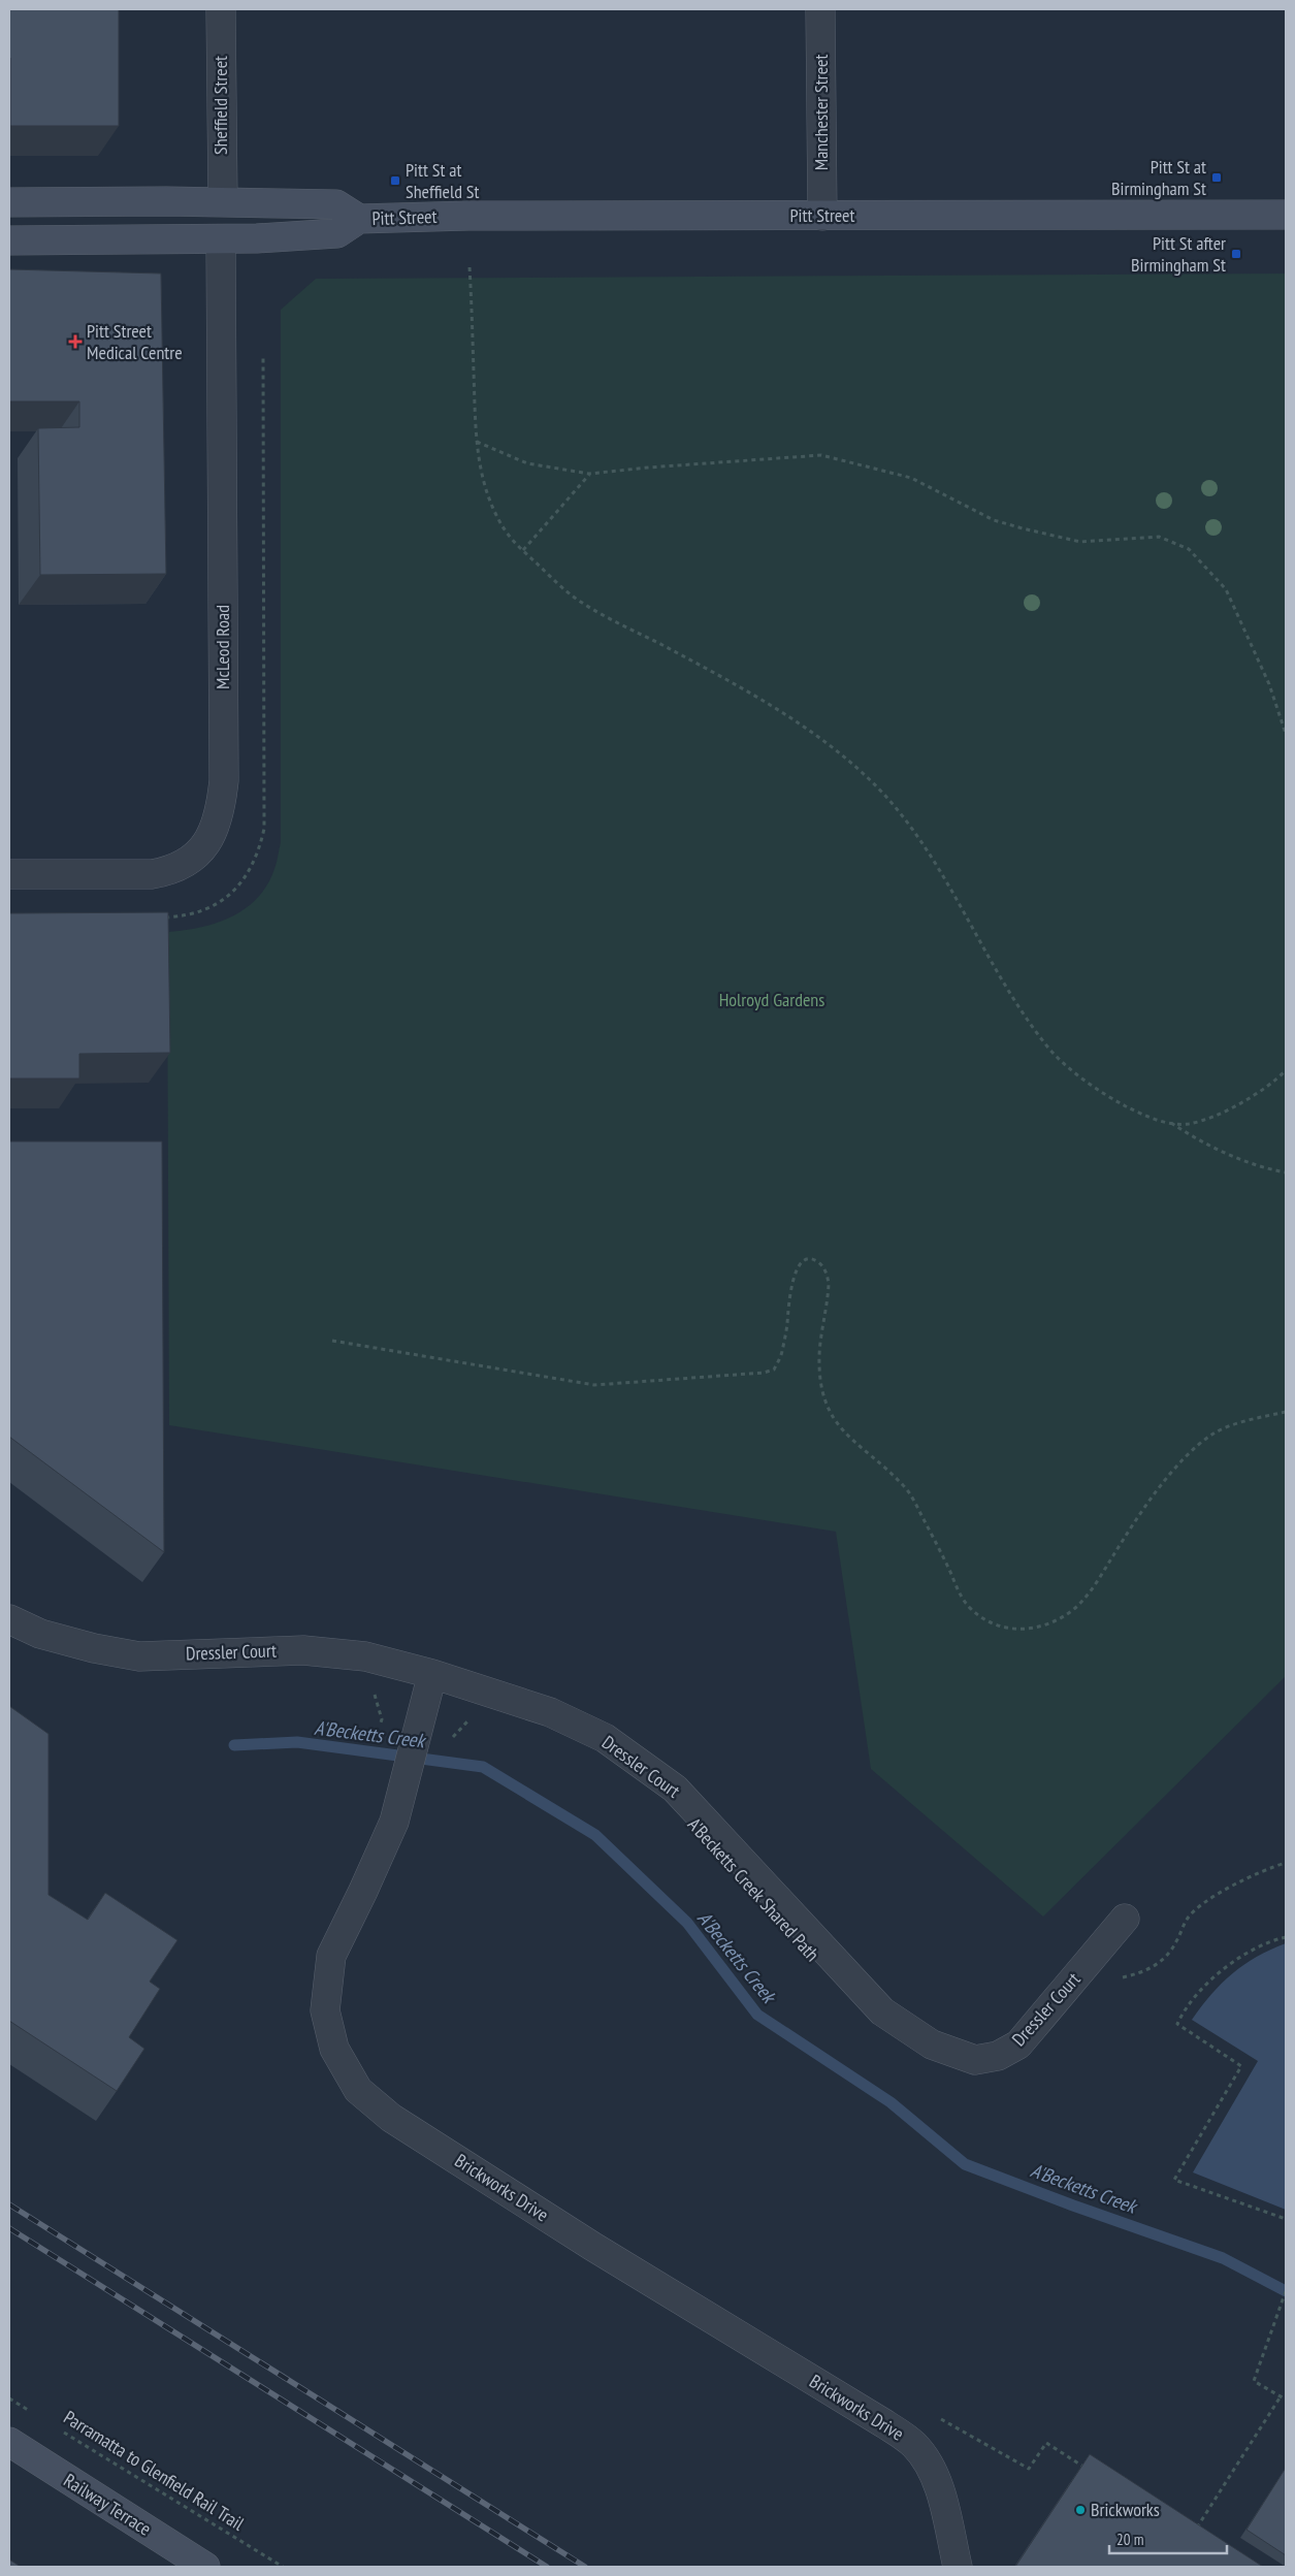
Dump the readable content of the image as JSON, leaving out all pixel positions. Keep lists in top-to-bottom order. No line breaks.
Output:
{"streets":{"main road":["Pitt Street","Railway Terrace"],"street":["Sheffield Street","Manchester Street","McLeod Road","Dressler Court","Brickworks Drive"],"path":["Parramatta to Glenfield Rail Trail"]},"crossings":[["Sheffield Street","Pitt Street"],["Manchester Street","Pitt Street"],["Pitt Street","McLeod Road"],["Dressler Court","Brickworks Drive"]],"water":["A'Becketts Creek"],"parks":["Holroyd Gardens"],"places":{"transit":["Pitt St at Birmingham St","Pitt St at Sheffield St","Pitt St after Birmingham St"],"health":["Pitt Street Medical Centre"],"other":["Brickworks"]},"scale_bar":"20 m"}
